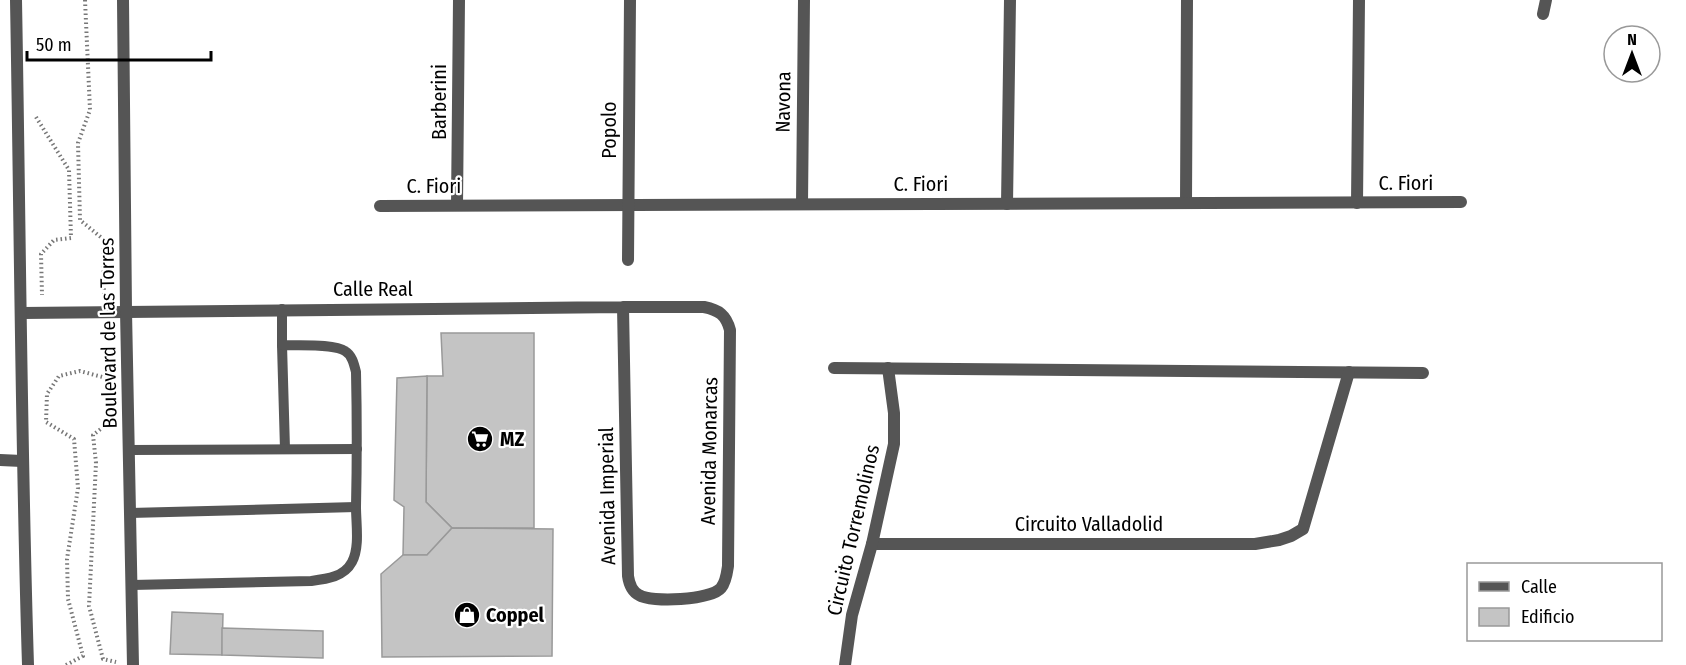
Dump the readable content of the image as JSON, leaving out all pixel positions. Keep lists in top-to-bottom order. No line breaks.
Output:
{"streets":{"street":["Barberini","Navona","Popolo","C. Fiori","Calle Real","Boulevard de las Torres","Avenida Monarcas","Avenida Imperial","Circuito Valladolid","Circuito Torremolinos"]},"crossings":[["Barberini","C. Fiori"],["Navona","C. Fiori"],["Popolo","C. Fiori"],["Calle Real","Boulevard de las Torres"],["Calle Real","Avenida Monarcas"],["Calle Real","Avenida Imperial"],["Avenida Monarcas","Avenida Imperial"],["Circuito Valladolid","Circuito Torremolinos"]],"places":{"supermarket":["MZ"],"shop":["Coppel"]},"legend":["Calle","Edificio"],"scale_bar":"50 m","north":"top"}
